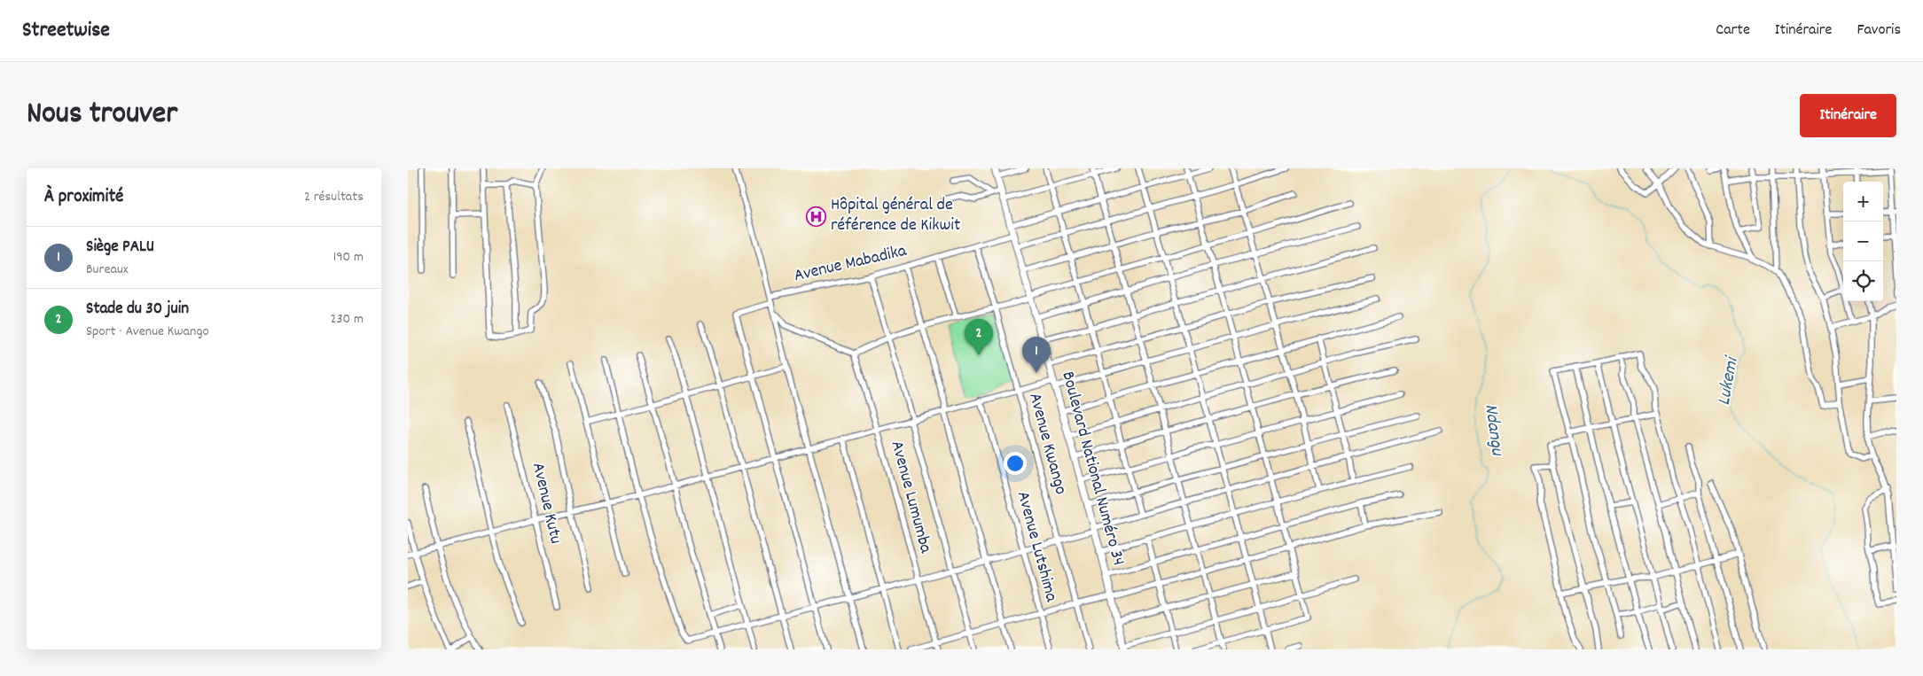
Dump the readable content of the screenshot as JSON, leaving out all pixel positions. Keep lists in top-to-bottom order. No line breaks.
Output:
{"streets":{"main road":["Boulevard National Numéro 34"],"street":["Avenue Mabadika","Avenue Kwango","Avenue Lumumba","Avenue Kutu","Avenue Lutshima"]},"crossings":[["Avenue Mabadika","Avenue Kwango"],["Avenue Mabadika","Boulevard National Numéro 34"]],"water":["Lukemi","Ndangu"],"places":{"hospital":["Hôpital général de référence de Kikwit"]},"page":{"header":"Streetwise","nav":["Carte","Itinéraire","Favoris"],"title":"Nous trouver","buttons":"Itinéraire","heading":["À proximité","2 résultats"],"map_buttons":["+","−"],"list":[{"mark":"1","name":"Siège PALU","note":"Bureaux","value":"190 m"},{"mark":"2","name":"Stade du 30 juin","note":"Sport · Avenue Kwango","value":"230 m"}],"pins":["2","1"]}}
